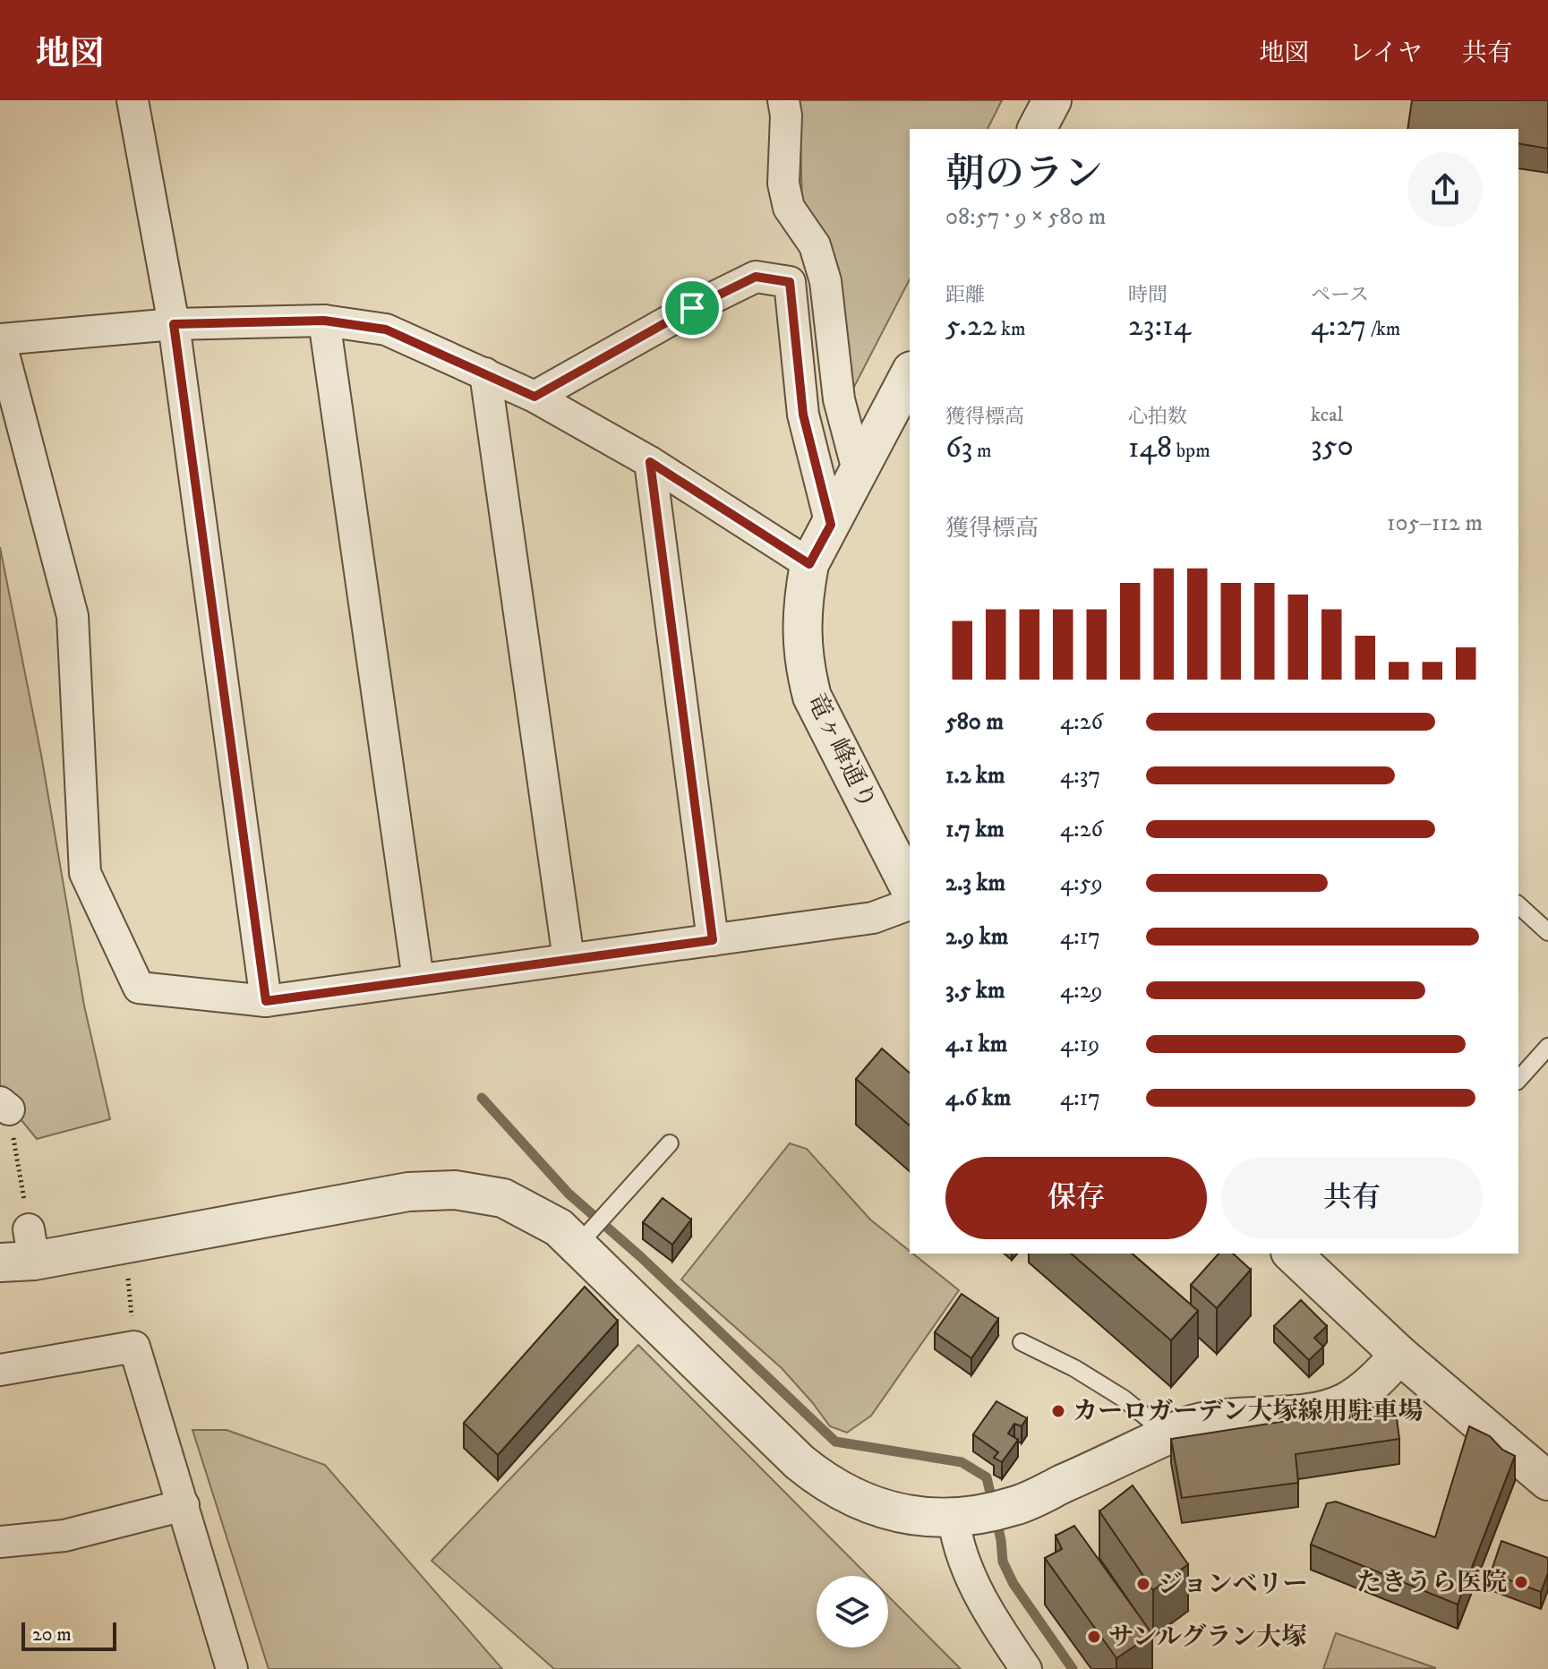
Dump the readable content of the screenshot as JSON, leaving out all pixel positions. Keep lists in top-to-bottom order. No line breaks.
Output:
{"streets":{"street":["竜ヶ峰通り"]},"places":["カーロガーデン大塚線用駐車場","たきうら医院","ジョンベリー","サンルグラン大塚"],"scale_bar":"20 m","page":{"header":"地図","nav":["地図","レイヤ","共有"],"heading":["朝のラン","08:57 · 9 × 580 m"],"stats":[["距離","5.22 km"],["時間","23:14"],["ペース","4:27 /km"],["獲得標高","63 m"],["心拍数","148 bpm"],["kcal","350"]],"chart":["獲得標高","105–112 m"],"list":[{"name":"580 m","note":"4:26"},{"name":"1.2 km","note":"4:37"},{"name":"1.7 km","note":"4:26"},{"name":"2.3 km","note":"4:59"},{"name":"2.9 km","note":"4:17"},{"name":"3.5 km","note":"4:29"},{"name":"4.1 km","note":"4:19"},{"name":"4.6 km","note":"4:17"}],"buttons":["保存","共有"],"scale":"20 m"}}
